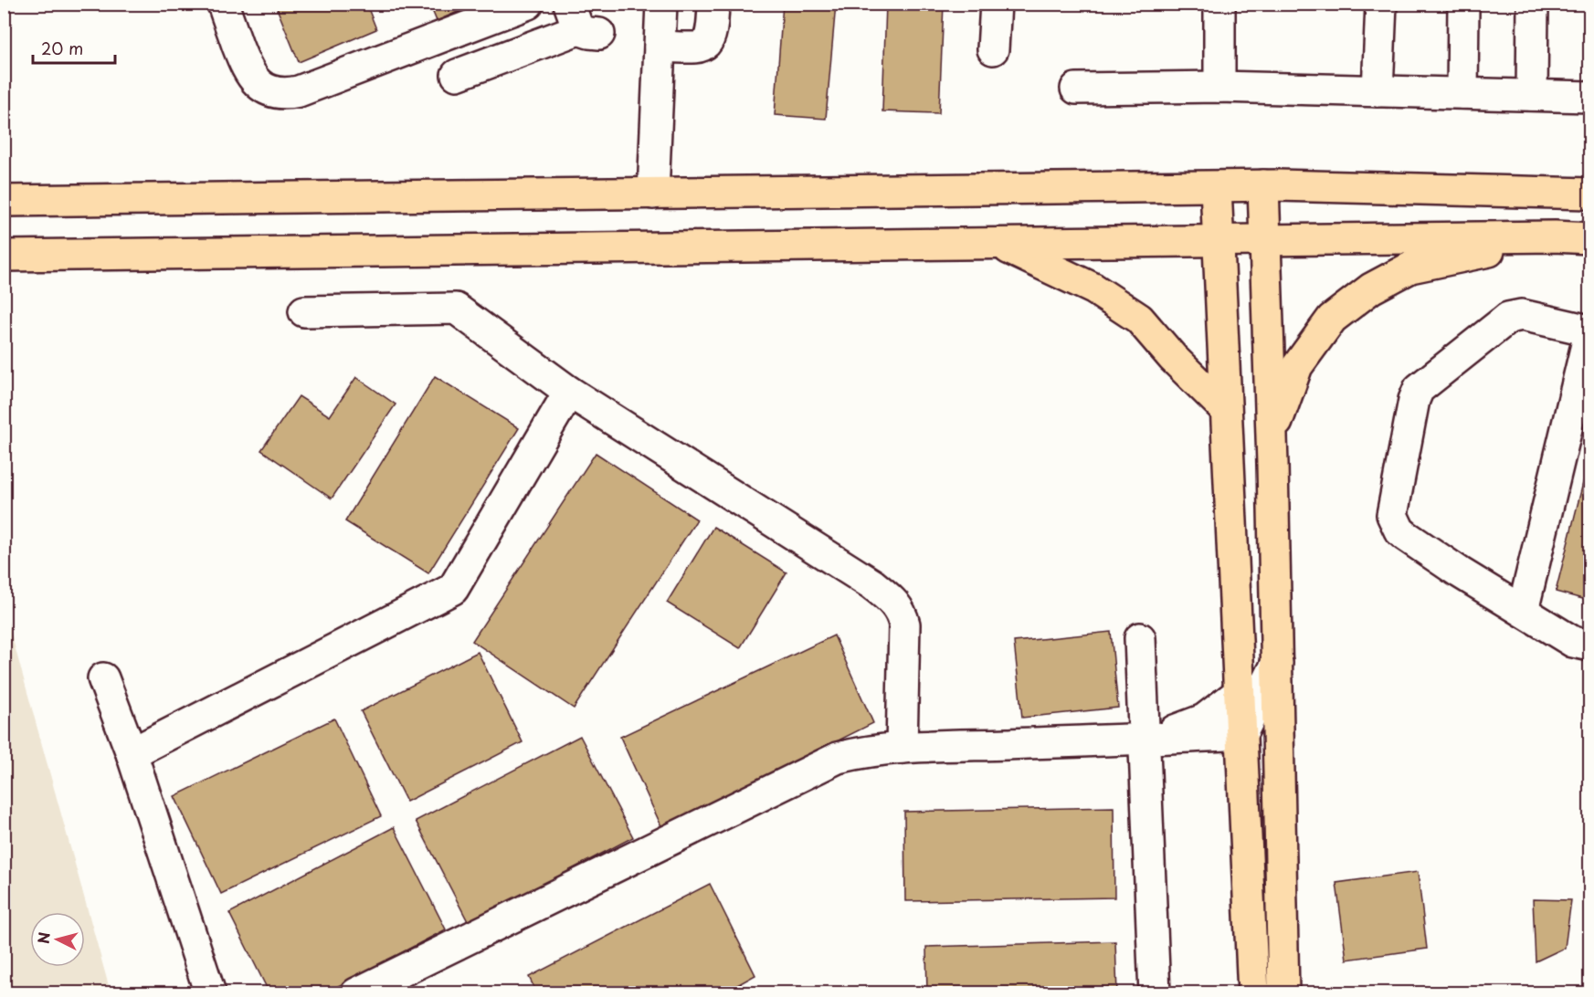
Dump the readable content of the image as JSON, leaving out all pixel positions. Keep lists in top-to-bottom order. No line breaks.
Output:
{"scale_bar":"20 m","north":"left"}
